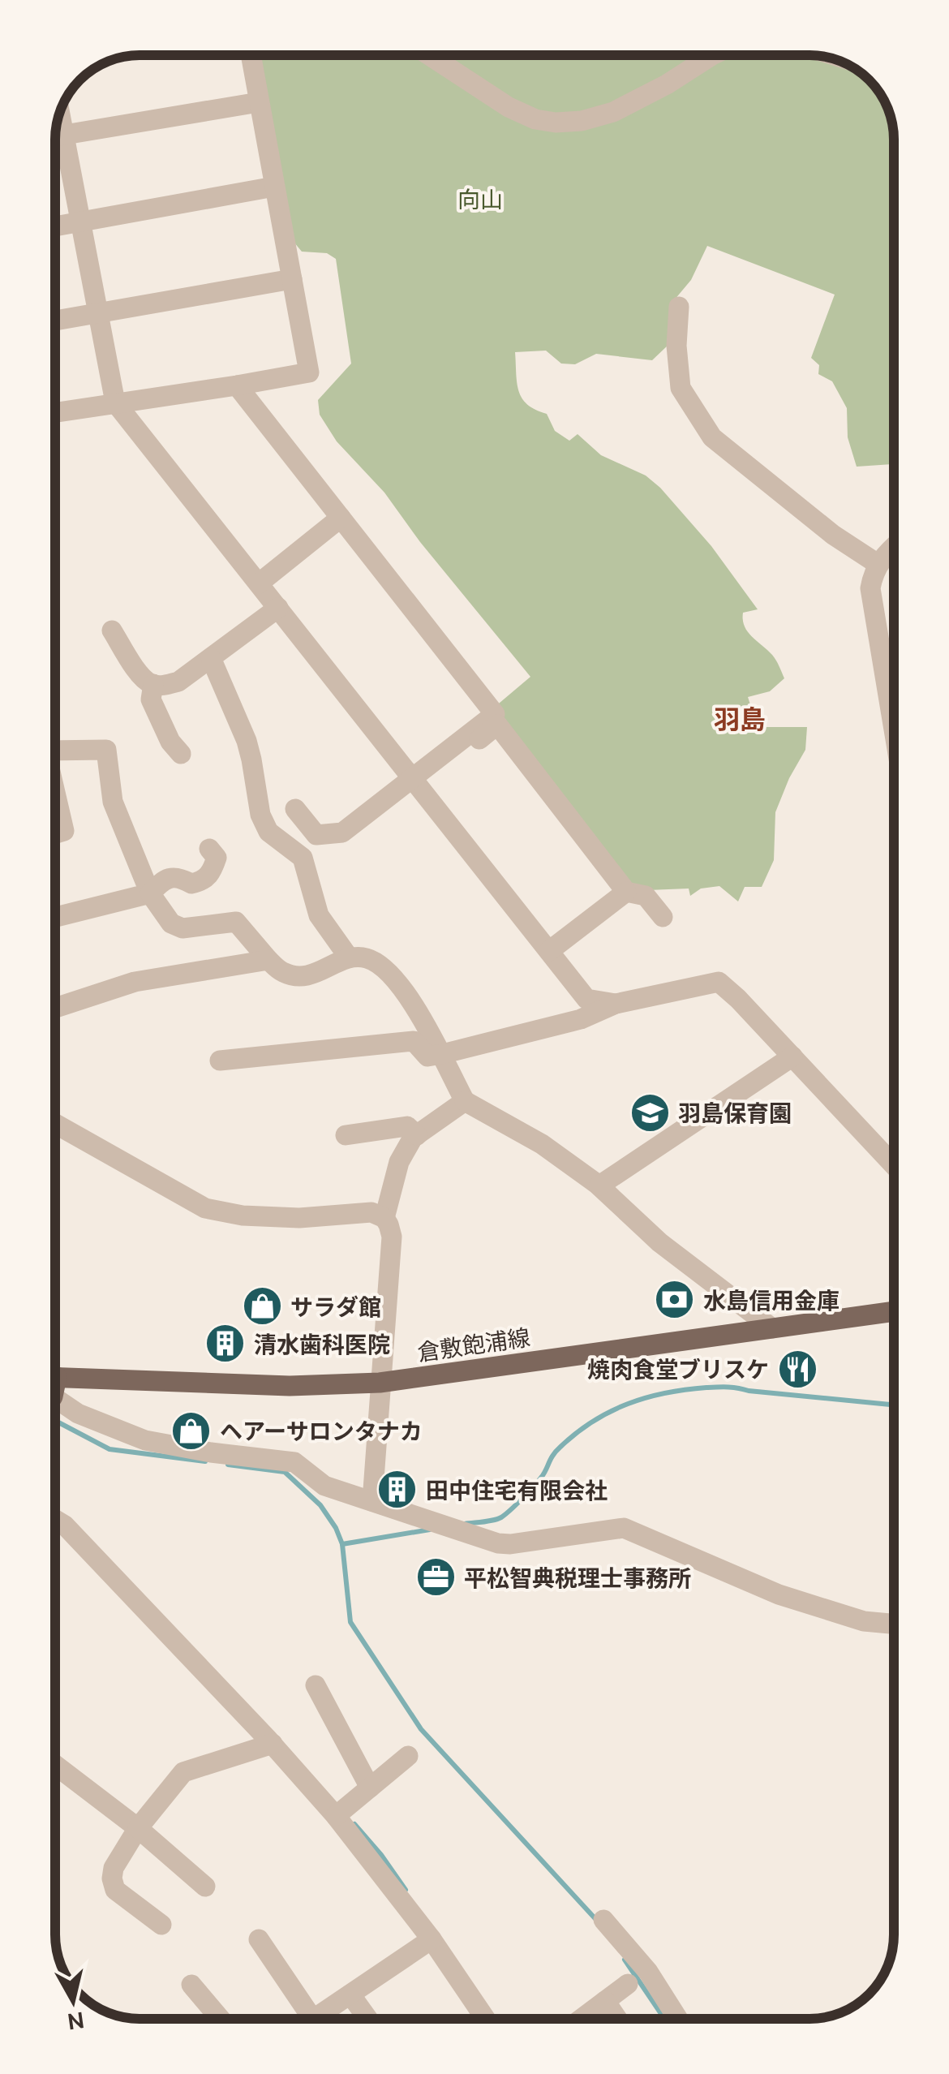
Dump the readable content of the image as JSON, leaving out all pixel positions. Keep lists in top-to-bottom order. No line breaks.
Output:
{"streets":{"main road":["倉敷飽浦線"]},"districts":["羽島"],"parks":["向山"],"places":{"school or university":["羽島保育園"],"bank":["水島信用金庫"],"shop":["サラダ館","ヘアーサロンタナカ"],"building":["清水歯科医院","田中住宅有限会社"],"restaurant":["焼肉食堂ブリスケ"],"office":["平松智典税理士事務所"]},"north":"bottom"}
